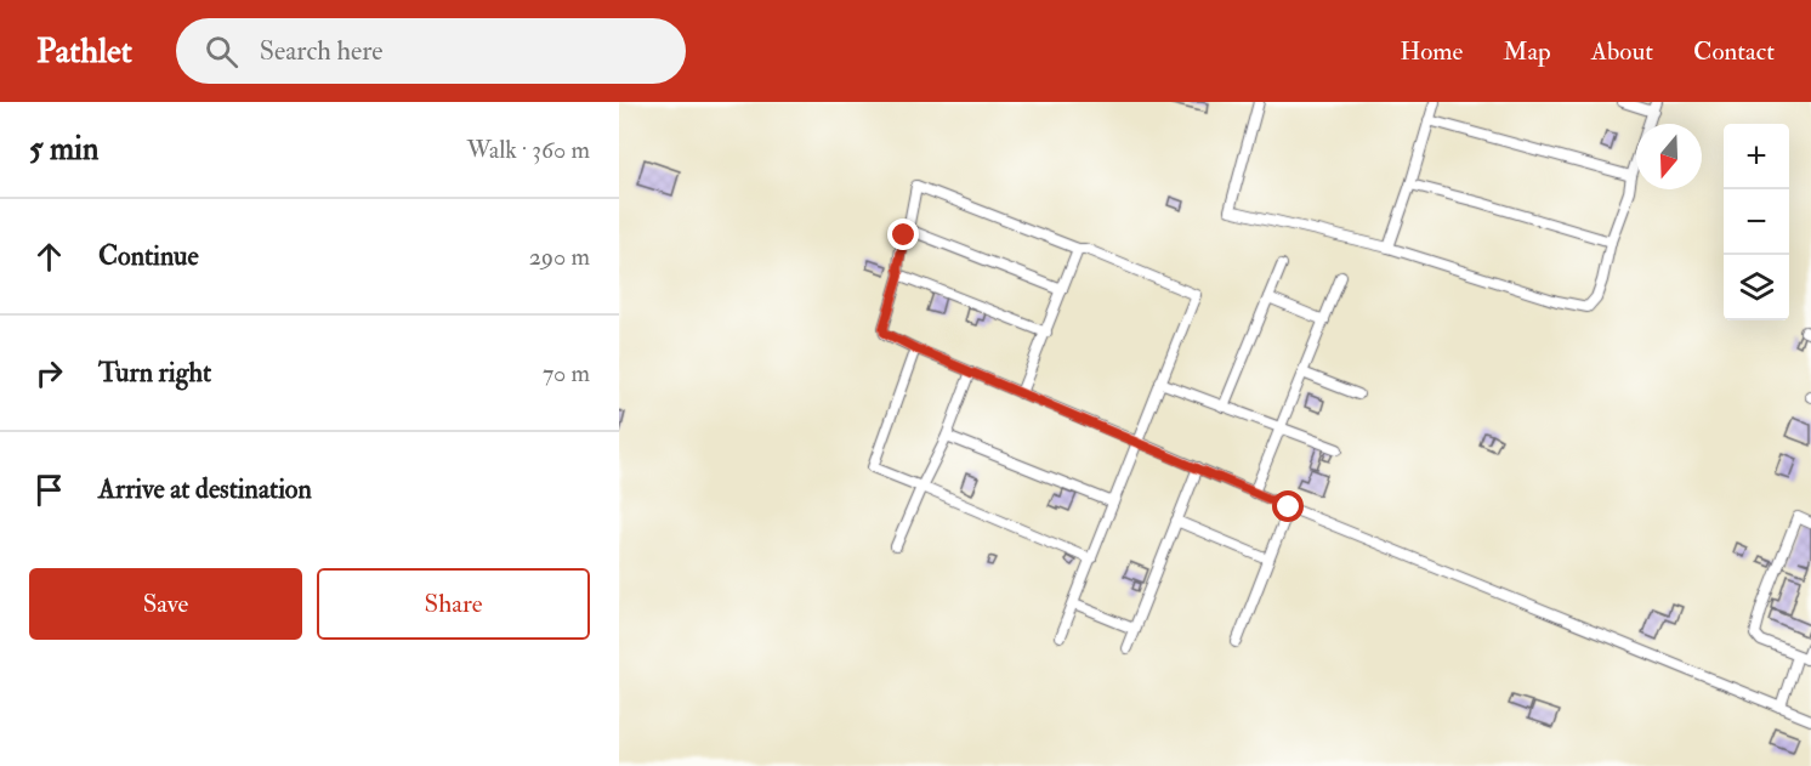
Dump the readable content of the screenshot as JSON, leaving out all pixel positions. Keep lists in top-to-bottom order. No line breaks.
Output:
{"north":"bottom","page":{"header":"Pathlet","search":"Search here","nav":["Home","Map","About","Contact"],"heading":["5 min","Walk · 360 m"],"map_buttons":["+","−"],"list":[["Continue","290 m"],["Turn right","70 m"],"Arrive at destination"],"buttons":["Save","Share"]}}
